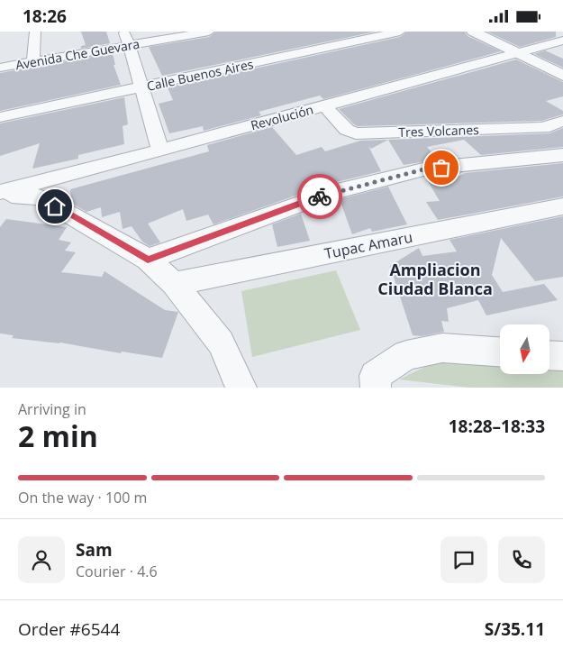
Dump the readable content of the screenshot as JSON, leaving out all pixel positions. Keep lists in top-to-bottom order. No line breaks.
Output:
{"streets":{"street":["Avenida Che Guevara","Calle Buenos Aires","Revolución","Tres Volcanes","Tupac Amaru"]},"crossings":[["Revolución","Tres Volcanes"]],"districts":["Ampliacion Ciudad Blanca"],"north":"bottom","page":{"status":"18:26","heading":["2 min","Arriving in","18:28–18:33"],"panel":["Sam","Courier · 4.6","Order #6544","S/35.11"],"bar":"On the way · 100 m"}}
